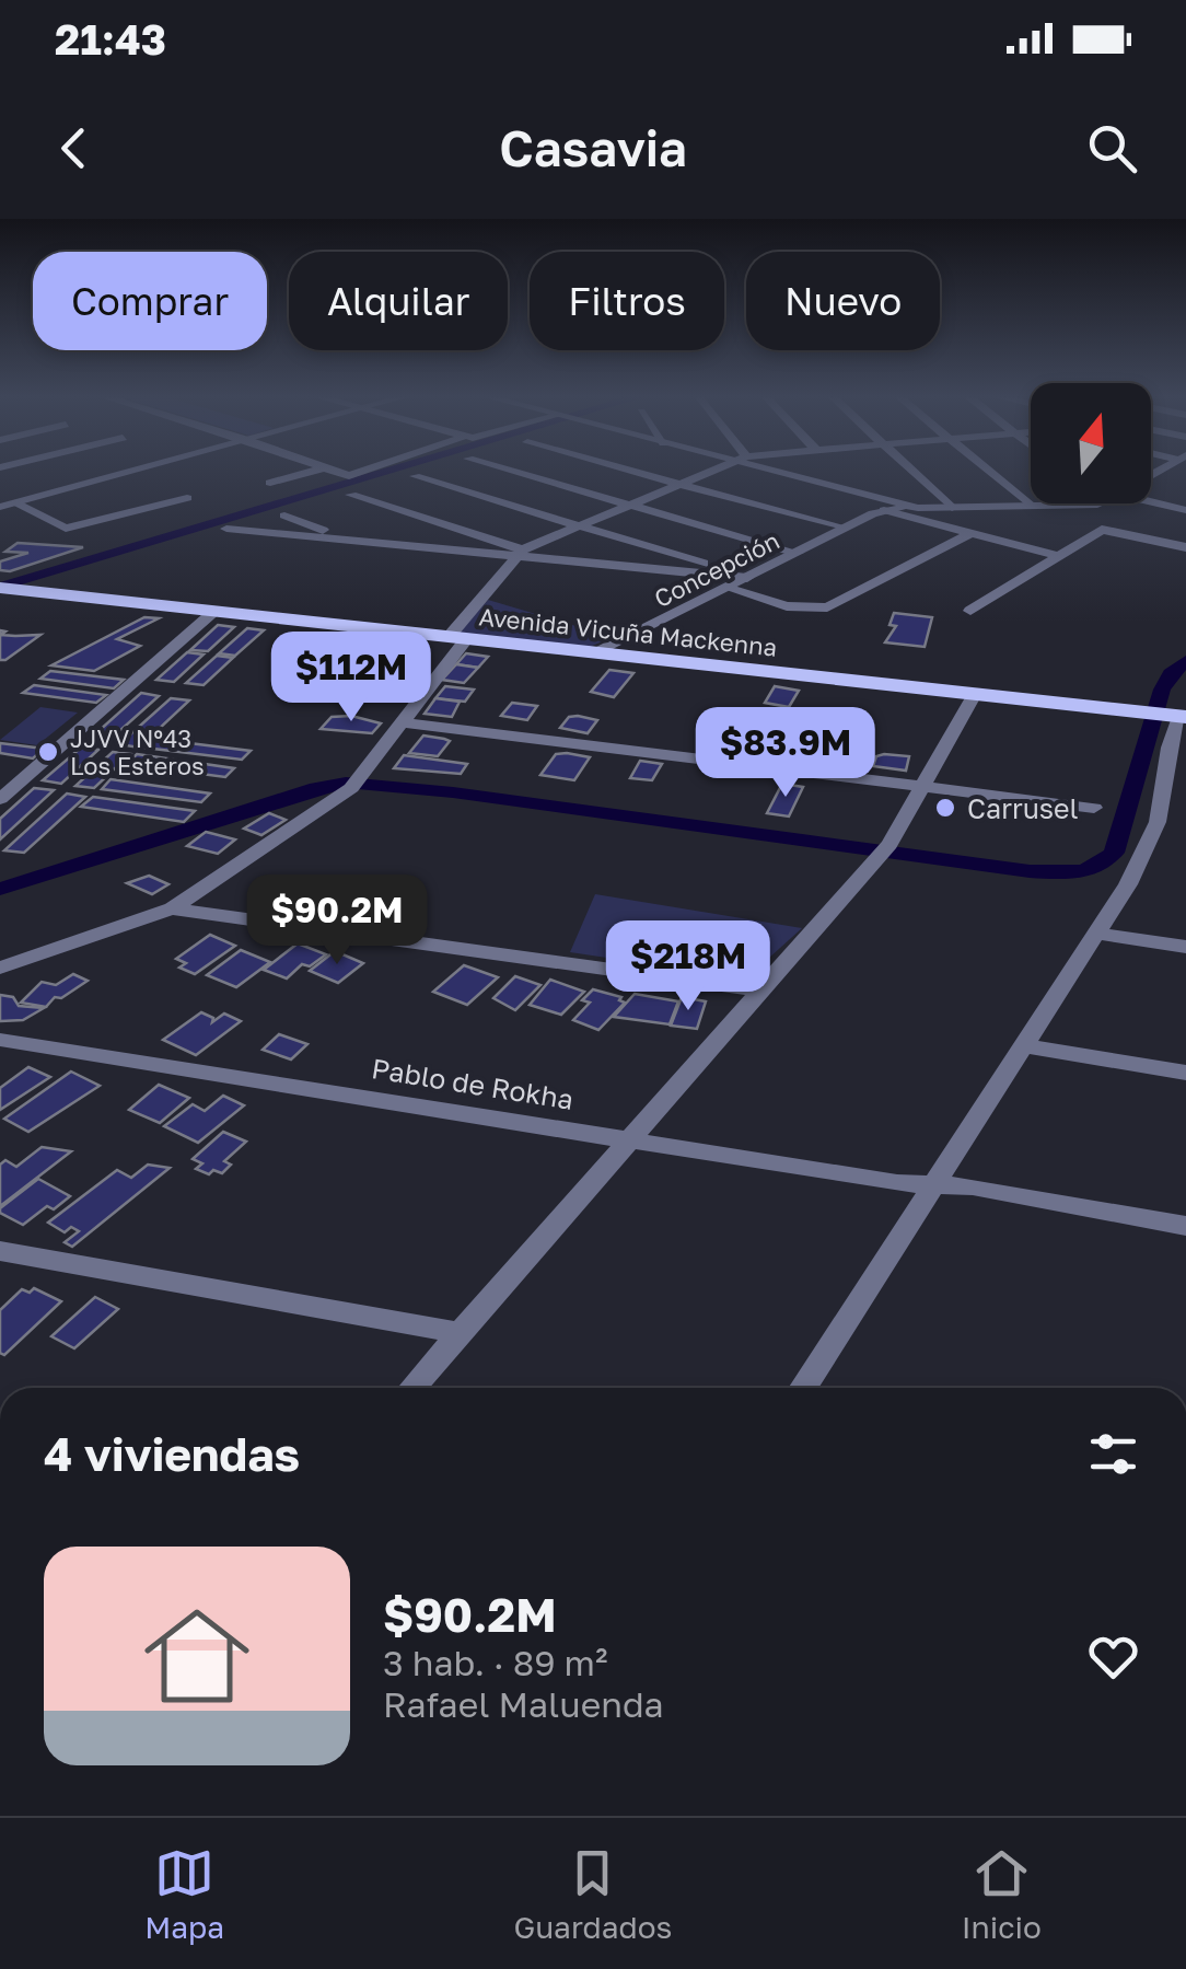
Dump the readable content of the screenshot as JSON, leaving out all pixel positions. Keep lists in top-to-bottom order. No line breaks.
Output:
{"streets":{"main road":["Avenida Vicuña Mackenna"],"street":["Concepción","Pablo de Rokha"]},"crossings":[["Concepción","Avenida Vicuña Mackenna"]],"places":["JJVV Nº43 Los Esteros","Carrusel"],"north":"top","page":{"status":"21:43","header":"Casavia","chip":["Comprar","Alquilar","Filtros","Nuevo"],"price":["$112M","$83.9M","$90.2M","$218M"],"heading":"4 viviendas","list":[{"name":"$90.2M","note":"3 hab. · 89 m² · Rafael Maluenda"}],"tabs":["Mapa","Guardados","Inicio"]}}
